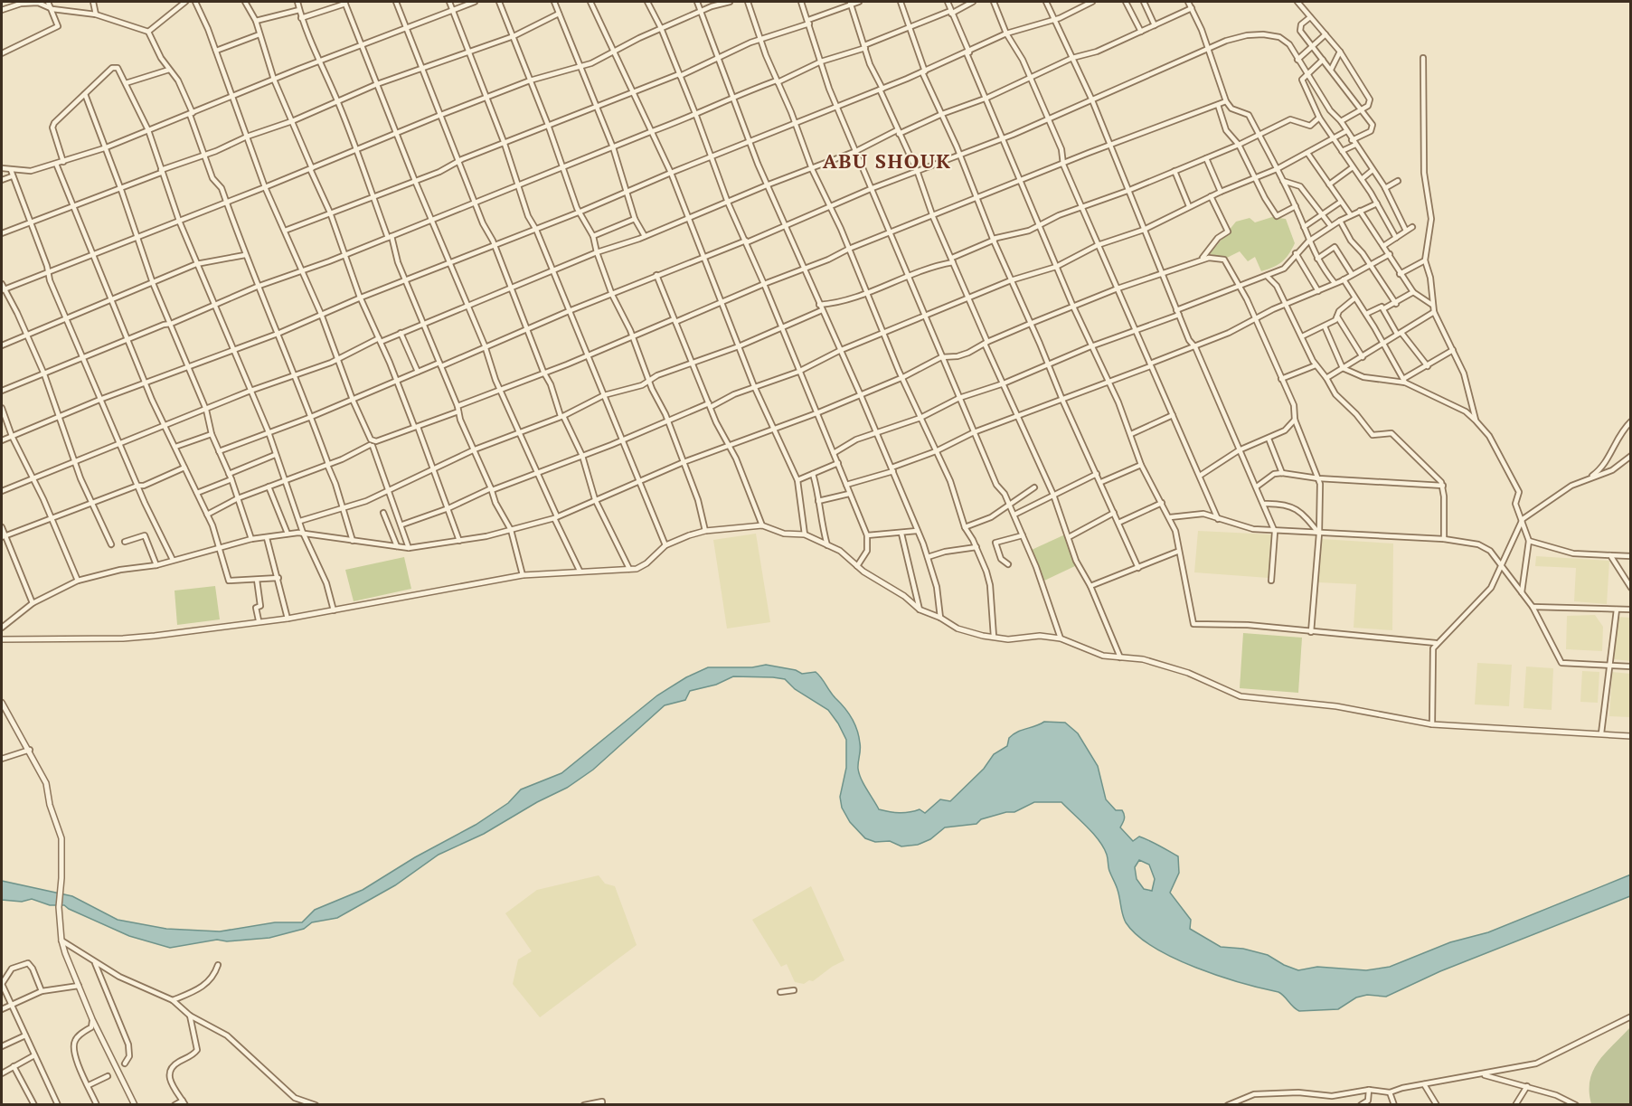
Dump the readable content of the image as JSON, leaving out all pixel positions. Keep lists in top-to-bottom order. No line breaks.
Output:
{"districts":["ABU SHOUK"]}
